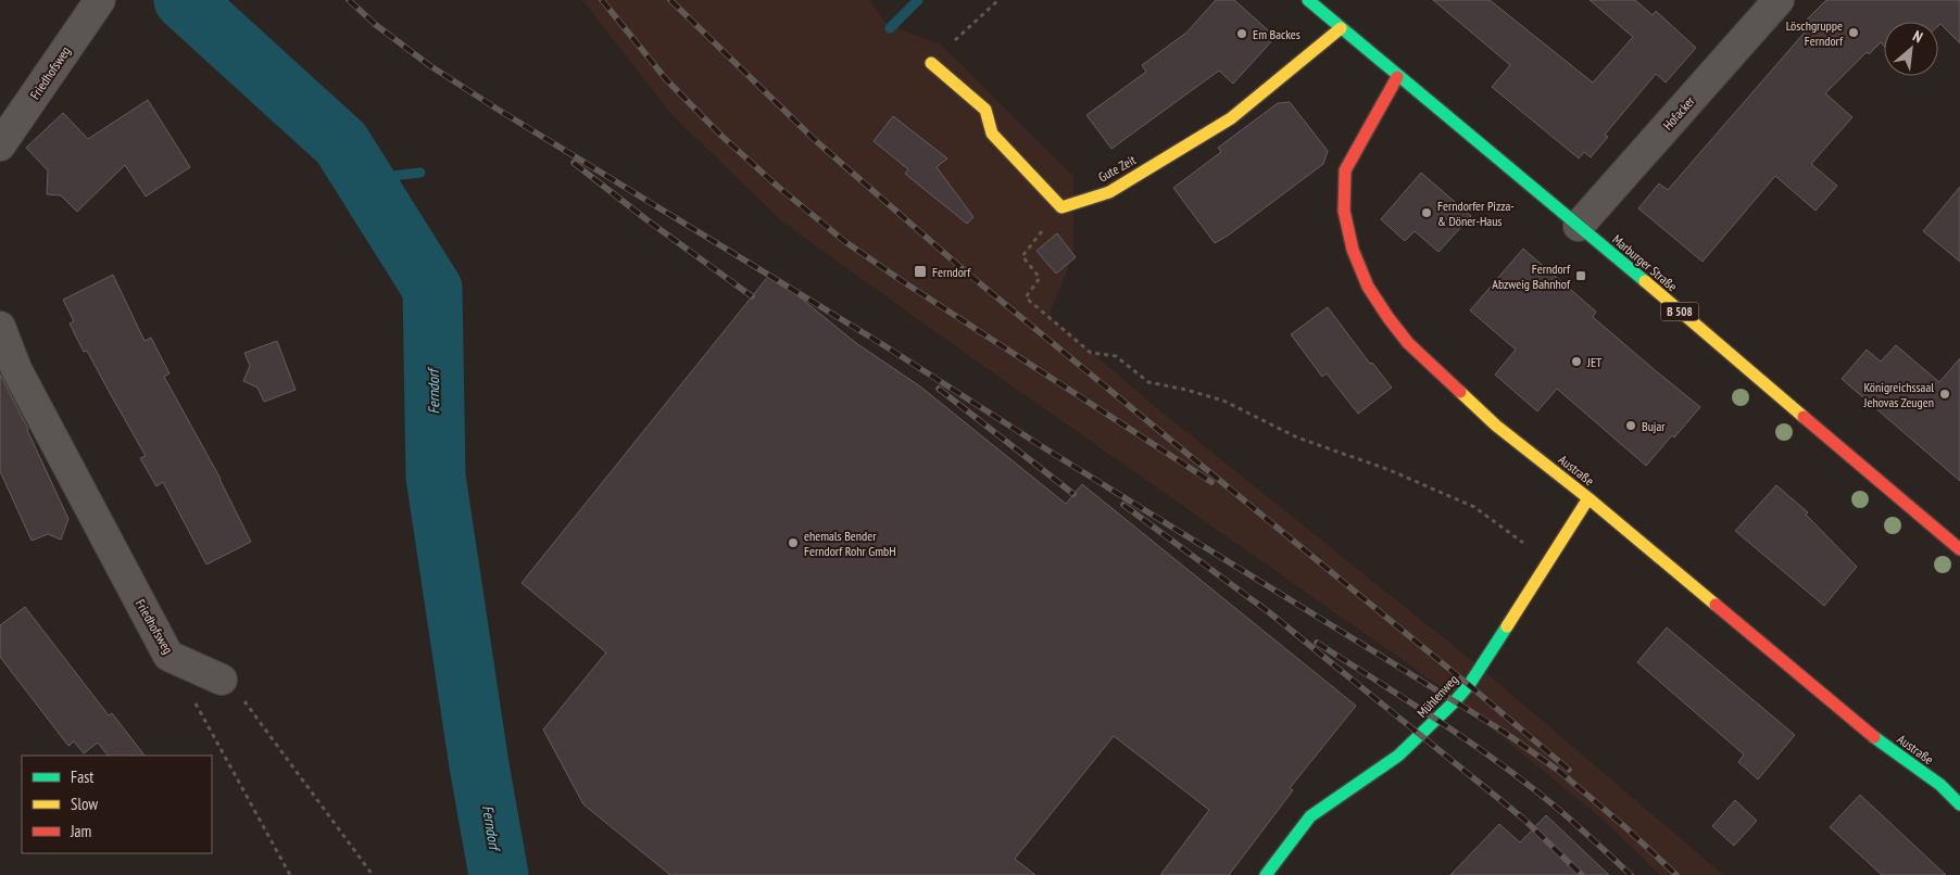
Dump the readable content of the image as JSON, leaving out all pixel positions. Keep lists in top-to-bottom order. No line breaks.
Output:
{"streets":{"street":["Friedhofsweg","Hofacker","Gute Zeit","Marburger Straße","B 508","Austraße","Mühlenweg"]},"crossings":[["Hofacker","Marburger Straße"],["Gute Zeit","Marburger Straße"],["Marburger Straße","Austraße"],["Austraße","Mühlenweg"]],"water":["Ferndorf"],"places":{"other":["Löschgruppe Ferndorf","Em Backes","Ferndorfer Pizza- & Döner-Haus","JET","Königreichssaal Jehovas Zeugen","Bujar","ehemals Bender Ferndorf Rohr GmbH"],"transit":["Ferndorf","Ferndorf Abzweig Bahnhof"]},"legend":["Fast","Slow","Jam"],"north":"top right"}
